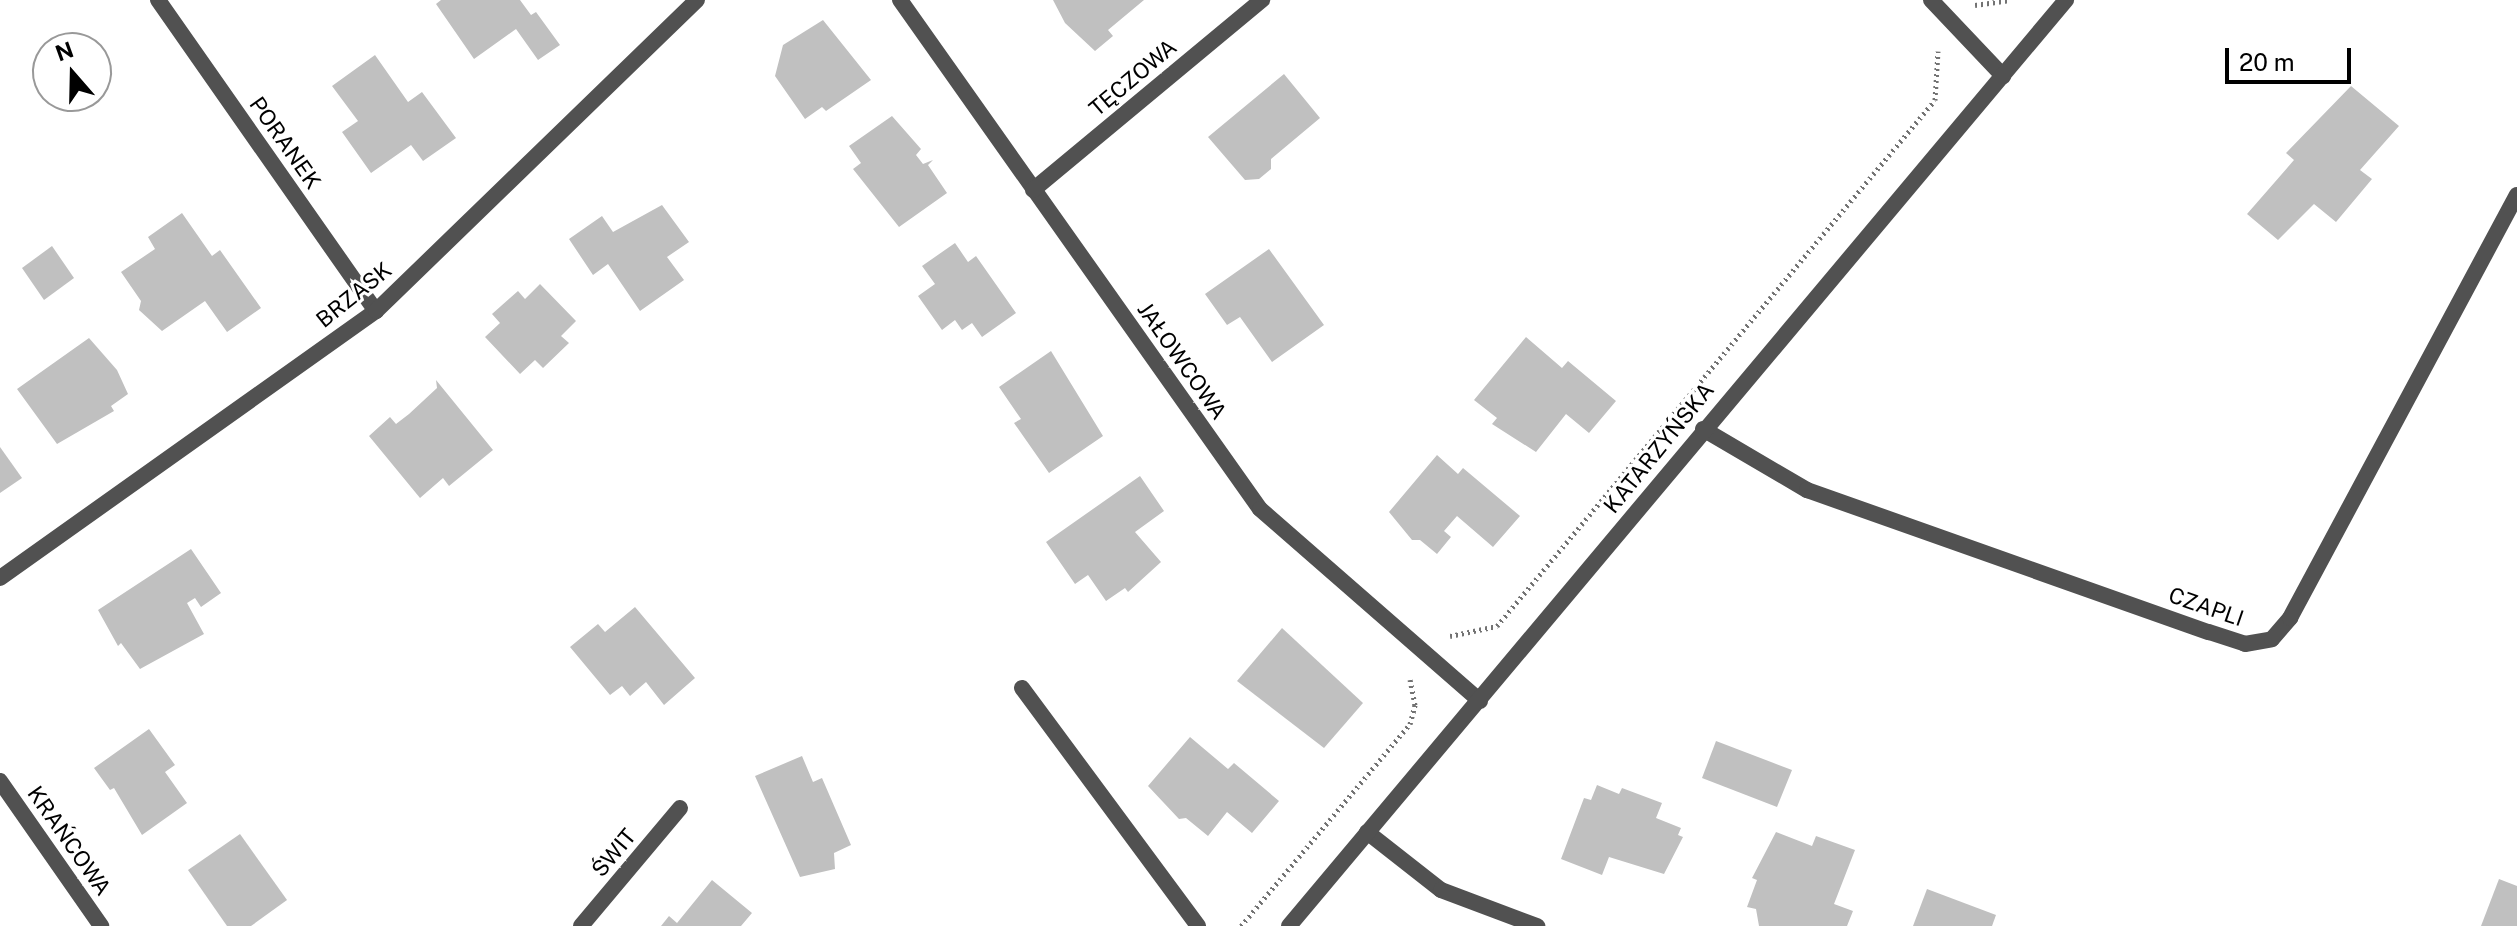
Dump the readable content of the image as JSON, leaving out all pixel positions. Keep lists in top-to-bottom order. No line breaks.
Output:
{"streets":{"street":["TĘCZOWA","PORANEK","BRZASK","JAŁOWCOWA","KATARZYŃSKA","CZAPLI","KRAŃCOWA","ŚWIT"]},"crossings":[["TĘCZOWA","JAŁOWCOWA"],["PORANEK","BRZASK"],["JAŁOWCOWA","KATARZYŃSKA"],["KATARZYŃSKA","CZAPLI"]],"scale_bar":"20 m","north":"top"}
